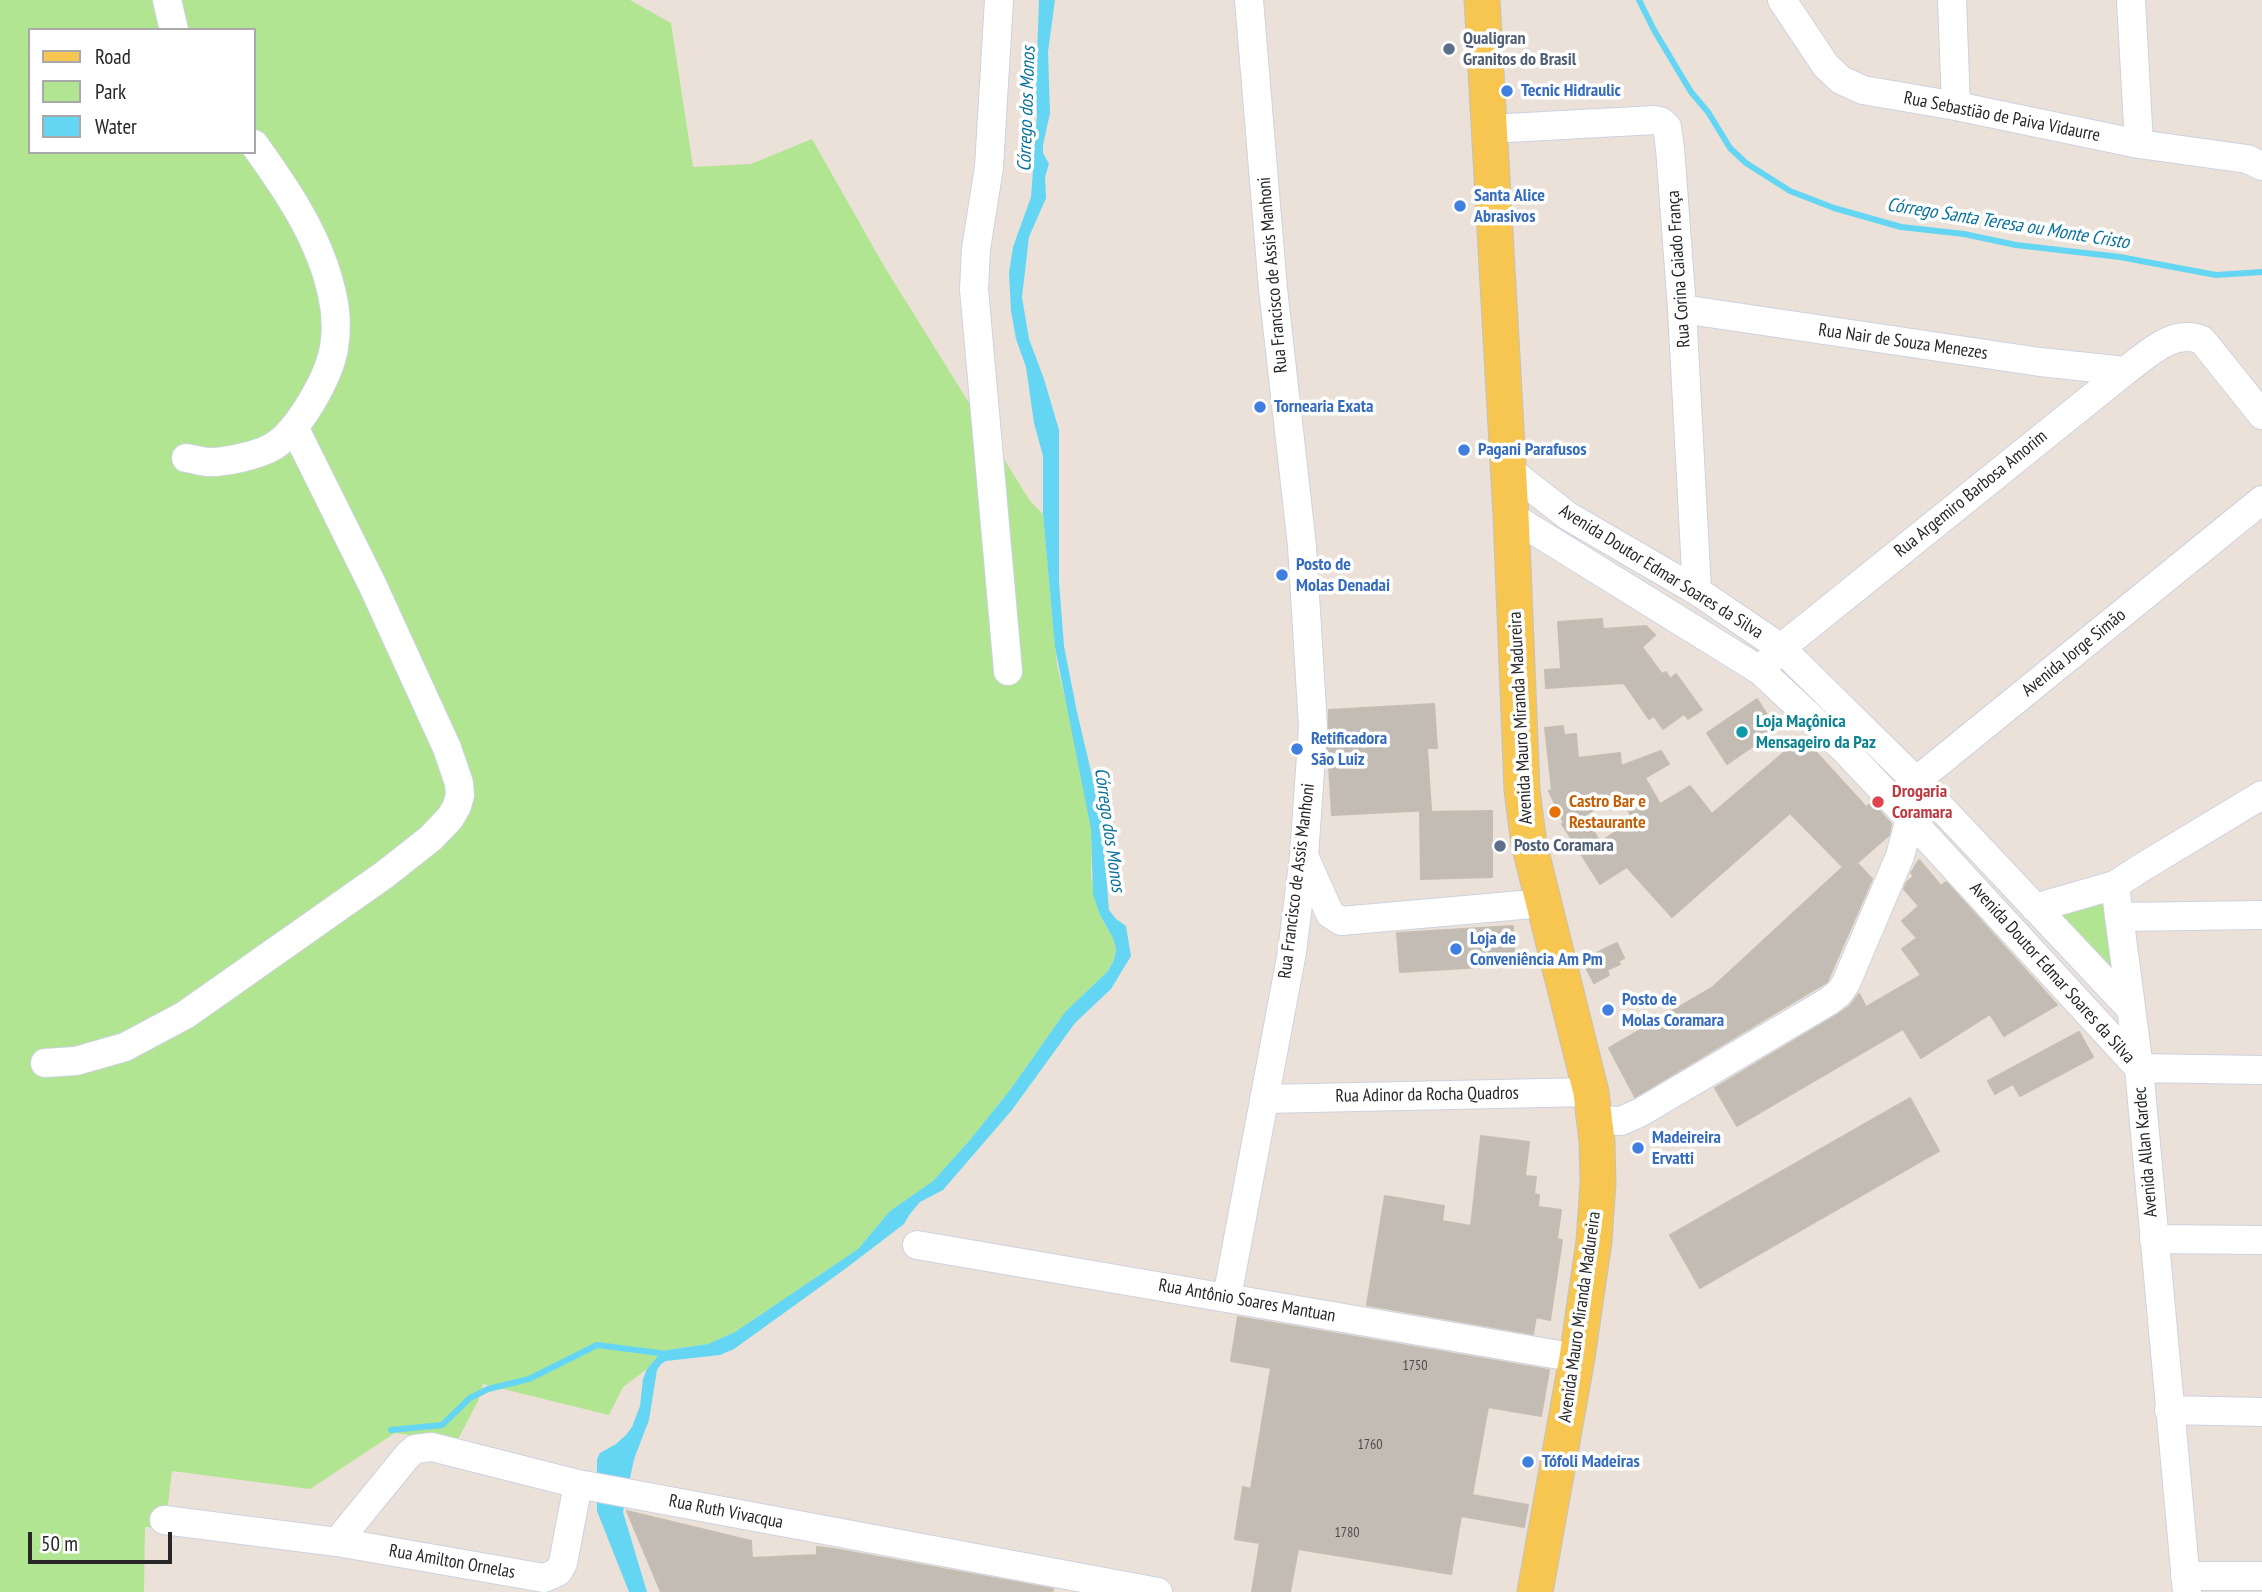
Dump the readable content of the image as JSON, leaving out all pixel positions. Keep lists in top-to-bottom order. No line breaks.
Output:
{"streets":{"main road":["Avenida Mauro Miranda Madureira"],"street":["Rua Sebastião de Paiva Vidaurre","Rua Corina Caiado França","Rua Francisco de Assis Manhoni","Rua Nair de Souza Menezes","Rua Argemiro Barbosa Amorim","Avenida Doutor Edmar Soares da Silva","Avenida Jorge Simão","Rua Adinor da Rocha Quadros","Avenida Allan Kardec","Rua Antônio Soares Mantuan","Rua Ruth Vivacqua","Rua Amilton Ornelas"]},"crossings":[["Rua Corina Caiado França","Rua Nair de Souza Menezes"],["Rua Corina Caiado França","Avenida Doutor Edmar Soares da Silva"],["Rua Corina Caiado França","Avenida Mauro Miranda Madureira"],["Rua Francisco de Assis Manhoni","Rua Adinor da Rocha Quadros"],["Rua Francisco de Assis Manhoni","Rua Antônio Soares Mantuan"],["Rua Nair de Souza Menezes","Rua Argemiro Barbosa Amorim"],["Rua Argemiro Barbosa Amorim","Avenida Doutor Edmar Soares da Silva"],["Avenida Doutor Edmar Soares da Silva","Avenida Jorge Simão"],["Avenida Doutor Edmar Soares da Silva","Avenida Mauro Miranda Madureira"],["Avenida Doutor Edmar Soares da Silva","Rua Adinor da Rocha Quadros"],["Avenida Doutor Edmar Soares da Silva","Avenida Allan Kardec"],["Avenida Mauro Miranda Madureira","Rua Adinor da Rocha Quadros"],["Avenida Mauro Miranda Madureira","Rua Antônio Soares Mantuan"],["Rua Ruth Vivacqua","Rua Amilton Ornelas"]],"water":["Córrego dos Monos","Córrego Santa Teresa ou Monte Cristo"],"places":["Qualigran Granitos do Brasil","Tecnic Hidraulic","Santa Alice Abrasivos","Tornearia Exata","Pagani Parafusos","Posto de Molas Denadai","Loja Maçônica Mensageiro da Paz","Retificadora São Luiz","Drogaria Coramara","Castro Bar e Restaurante","Posto Coramara","Loja de Conveniência Am Pm","Posto de Molas Coramara","Madeireira Ervatti","Tófoli Madeiras"],"house_numbers":["1750","1760","1780"],"legend":["Road","Park","Water"],"scale_bar":"50 m"}
